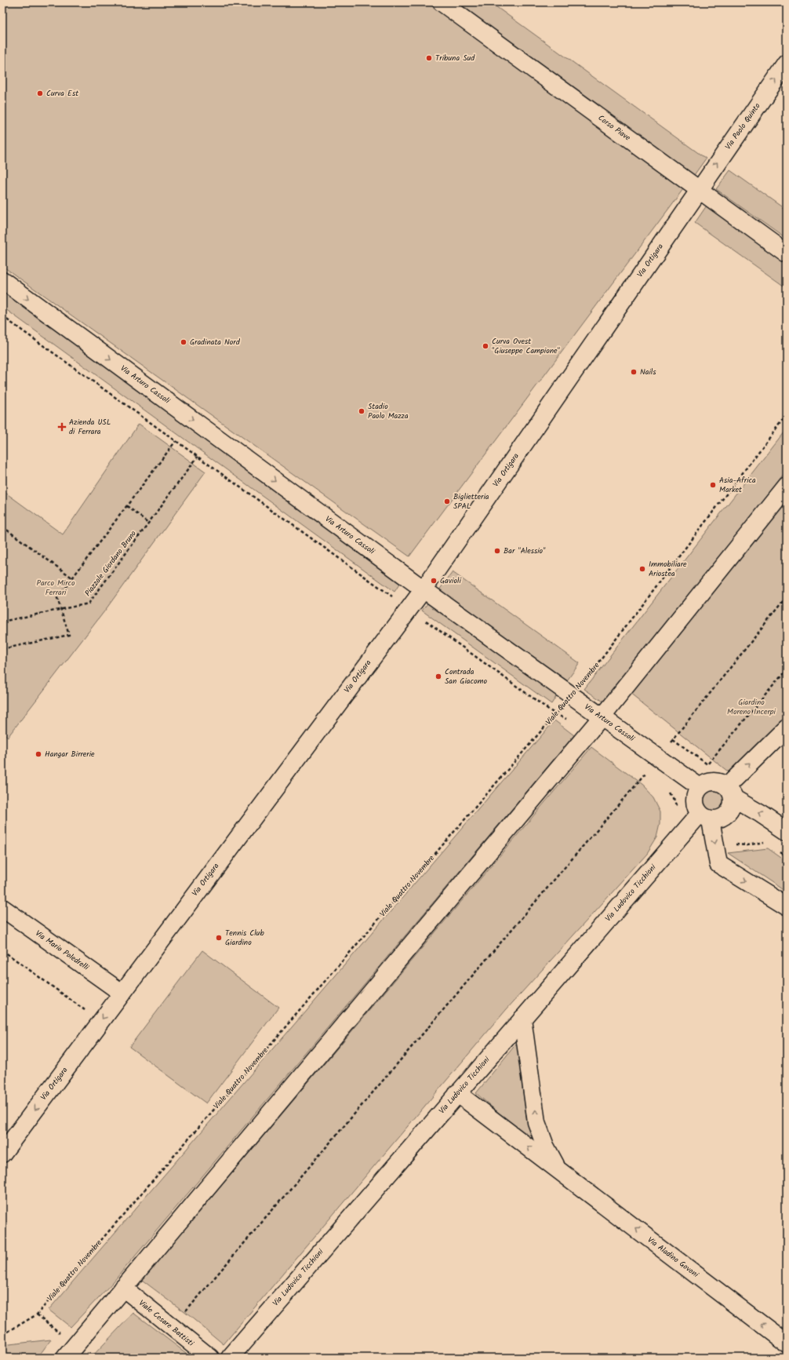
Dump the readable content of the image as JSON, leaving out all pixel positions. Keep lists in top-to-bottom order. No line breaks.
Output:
{"streets":{"street":["Via Paolo Quinto","Corso Piave","Via Ortigara","Via Arturo Cassoli","Via Ludovico Ticchioni","Via Mario Poledrelli","Via Aladino Govoni","Viale Cesare Battisti"],"path":["Piazzale Giordano Bruno","Viale Quattro Novembre"]},"crossings":[["Via Paolo Quinto","Corso Piave"],["Via Paolo Quinto","Via Ortigara"],["Corso Piave","Via Ortigara"],["Via Ortigara","Via Arturo Cassoli"],["Via Ortigara","Via Mario Poledrelli"],["Via Arturo Cassoli","Viale Quattro Novembre"],["Via Arturo Cassoli","Via Ludovico Ticchioni"],["Via Ludovico Ticchioni","Via Aladino Govoni"]],"one_way":["Via Paolo Quinto","Via Arturo Cassoli","Via Aladino Govoni"],"parks":["Parco Mirco Ferrari","Giardino Moreno Incerpi"],"places":{"other":["Tribuna Sud","Curva Est","Gradinata Nord","Curva Ovest \"Giuseppe Campione\"","Nails","Stadio Paolo Mazza","Asia-Africa Market","Biglietteria SPAL","Bar \"Alessio\"","Immobiliare Ariostea","Gavioli","Contrada San Giacomo","Hangar Birrerie","Tennis Club Giardino"],"health":["Azienda USL di Ferrara"]}}
